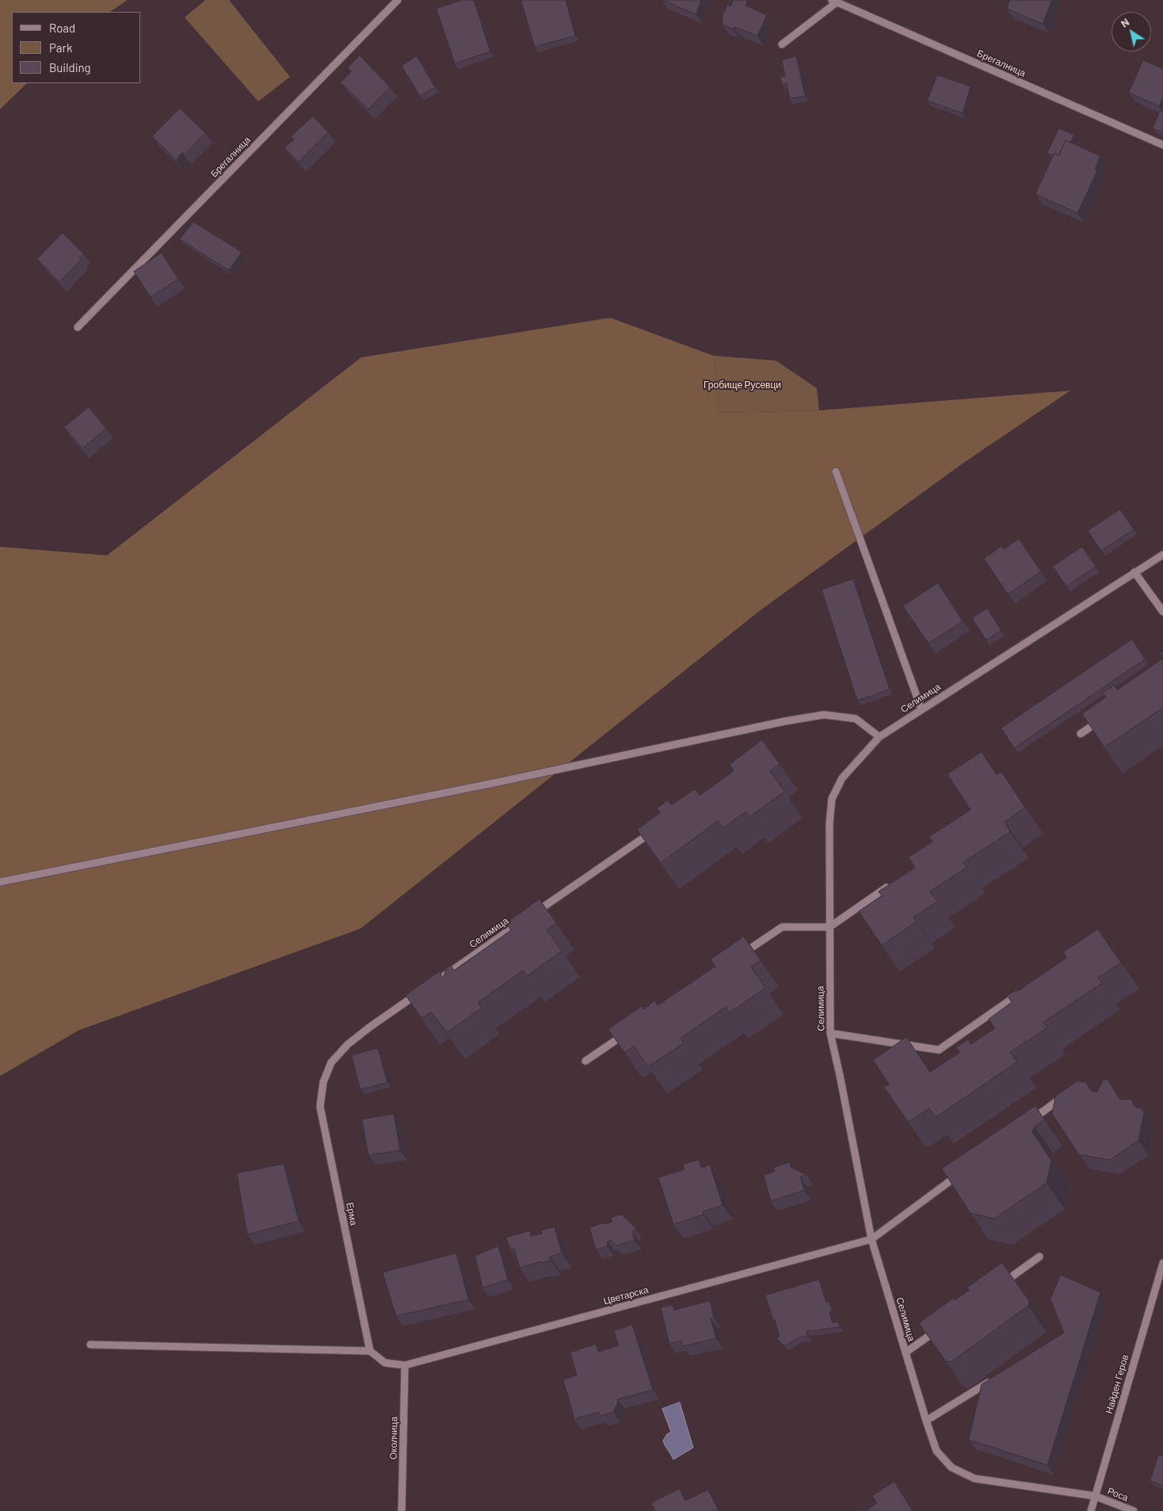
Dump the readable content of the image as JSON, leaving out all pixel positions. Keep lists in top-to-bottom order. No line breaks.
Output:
{"streets":{"street":["Брегалница","Селимица","Ерма","Цветарска","Найден Геров","Околчица","Роса"]},"crossings":[["Селимица","Цветарска"],["Селимица","Найден Геров"],["Селимица","Роса"],["Ерма","Цветарска"],["Цветарска","Околчица"],["Найден Геров","Роса"]],"parks":["Гробище Русевци"],"legend":["Road","Park","Building"],"north":"top left"}
